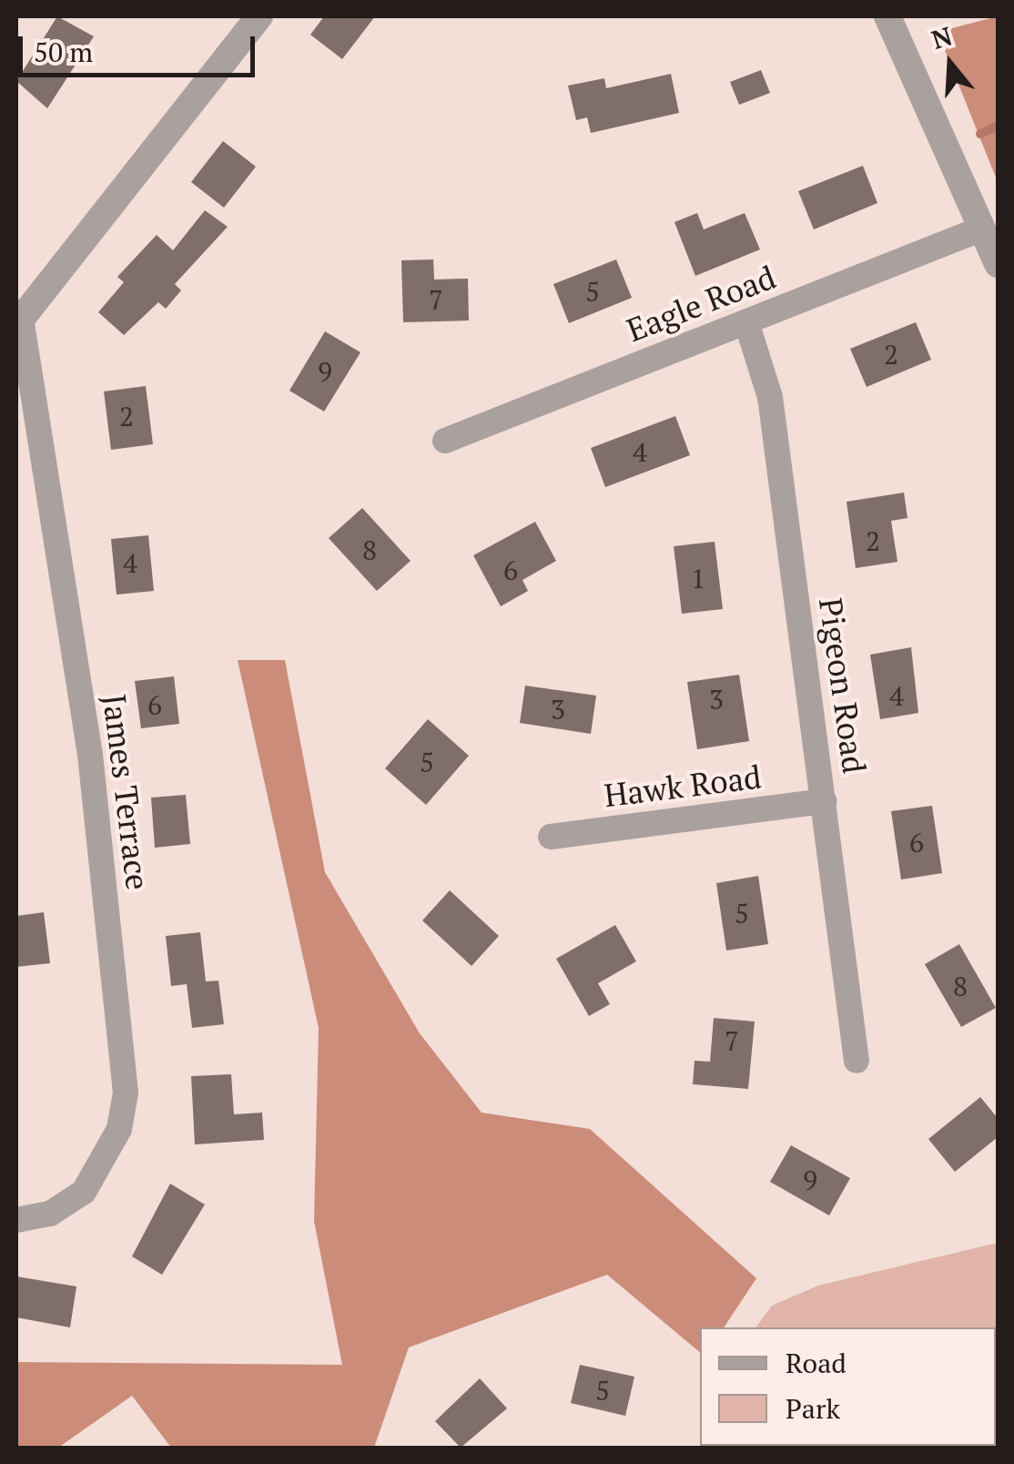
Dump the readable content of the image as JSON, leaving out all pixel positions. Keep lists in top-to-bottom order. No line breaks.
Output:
{"streets":{"street":["Eagle Road","Pigeon Road","Hawk Road","James Terrace"]},"crossings":[["Eagle Road","Pigeon Road"],["Pigeon Road","Hawk Road"]],"house_numbers":["5","7","2","9","2","4","2","8","4","6","1","4","3","6","3","5","6","5","8","7","9","5"],"legend":["Road","Park"],"scale_bar":"50 m","north":"top"}
